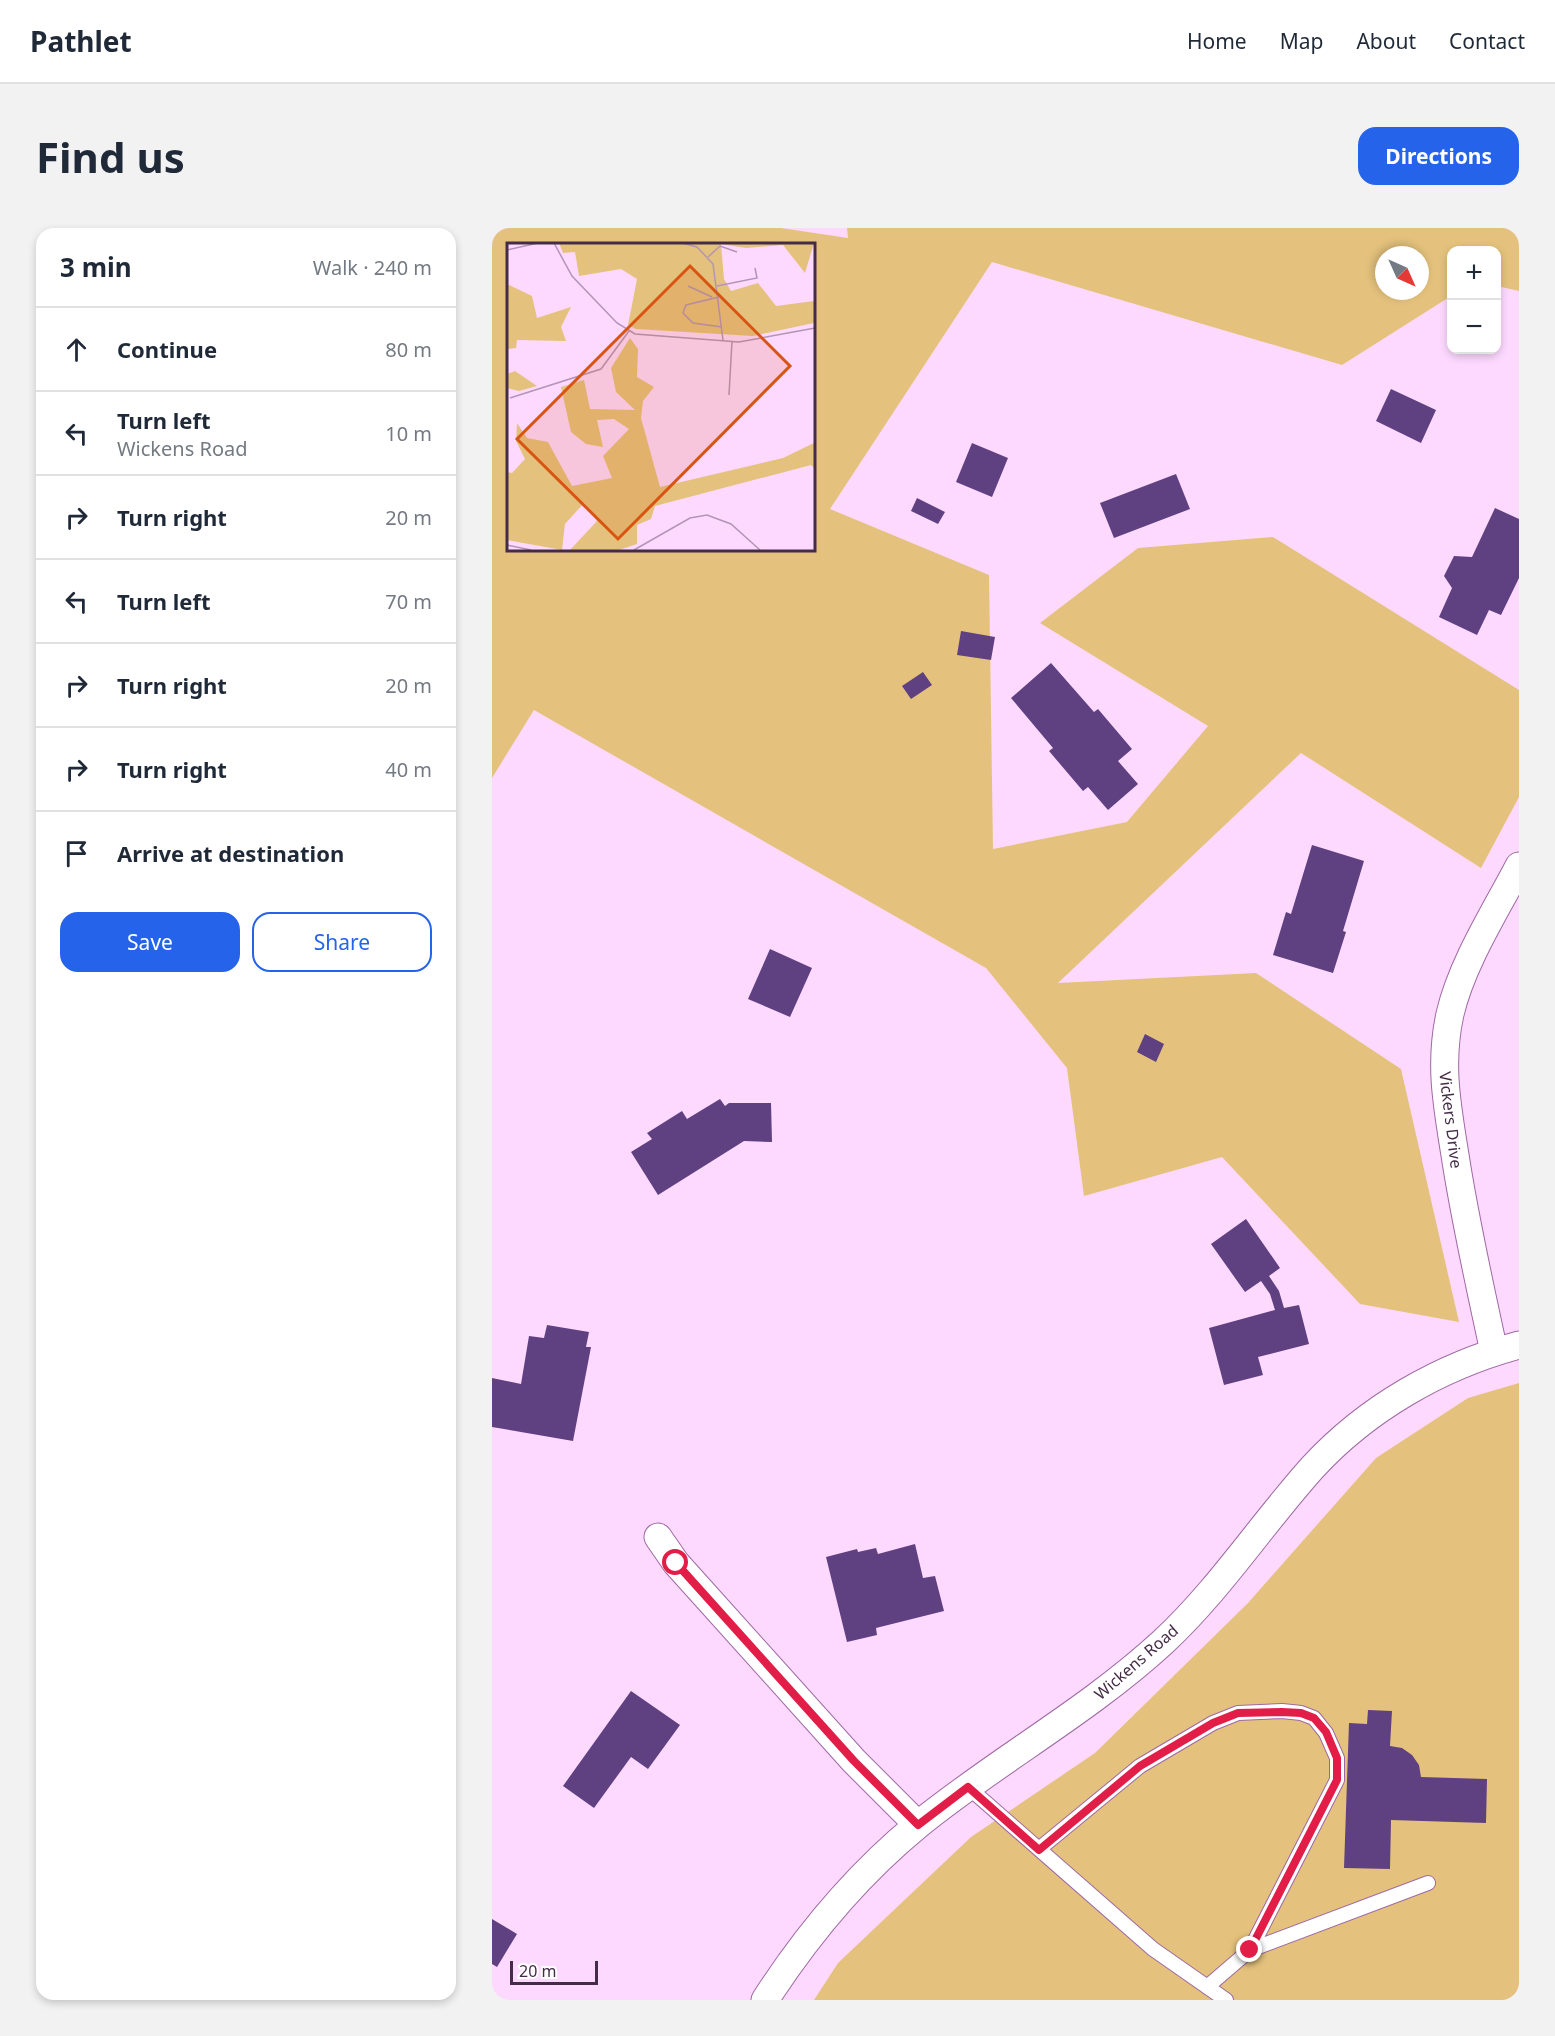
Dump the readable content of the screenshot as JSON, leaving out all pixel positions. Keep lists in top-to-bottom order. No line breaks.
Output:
{"streets":{"street":["Vickers Drive","Wickens Road"]},"crossings":[["Vickers Drive","Wickens Road"]],"scale_bar":"20 m","north":"bottom right","page":{"header":"Pathlet","nav":["Home","Map","About","Contact"],"buttons":["Directions",["Save","Share"]],"title":"Find us","heading":["3 min","Walk · 240 m"],"map_buttons":["+","−"],"list":[["Continue","80 m"],["Turn left","Wickens Road","10 m"],["Turn right","20 m"],["Turn left","70 m"],["Turn right","20 m"],["Turn right","40 m"],"Arrive at destination"],"scale":"20 m"}}
